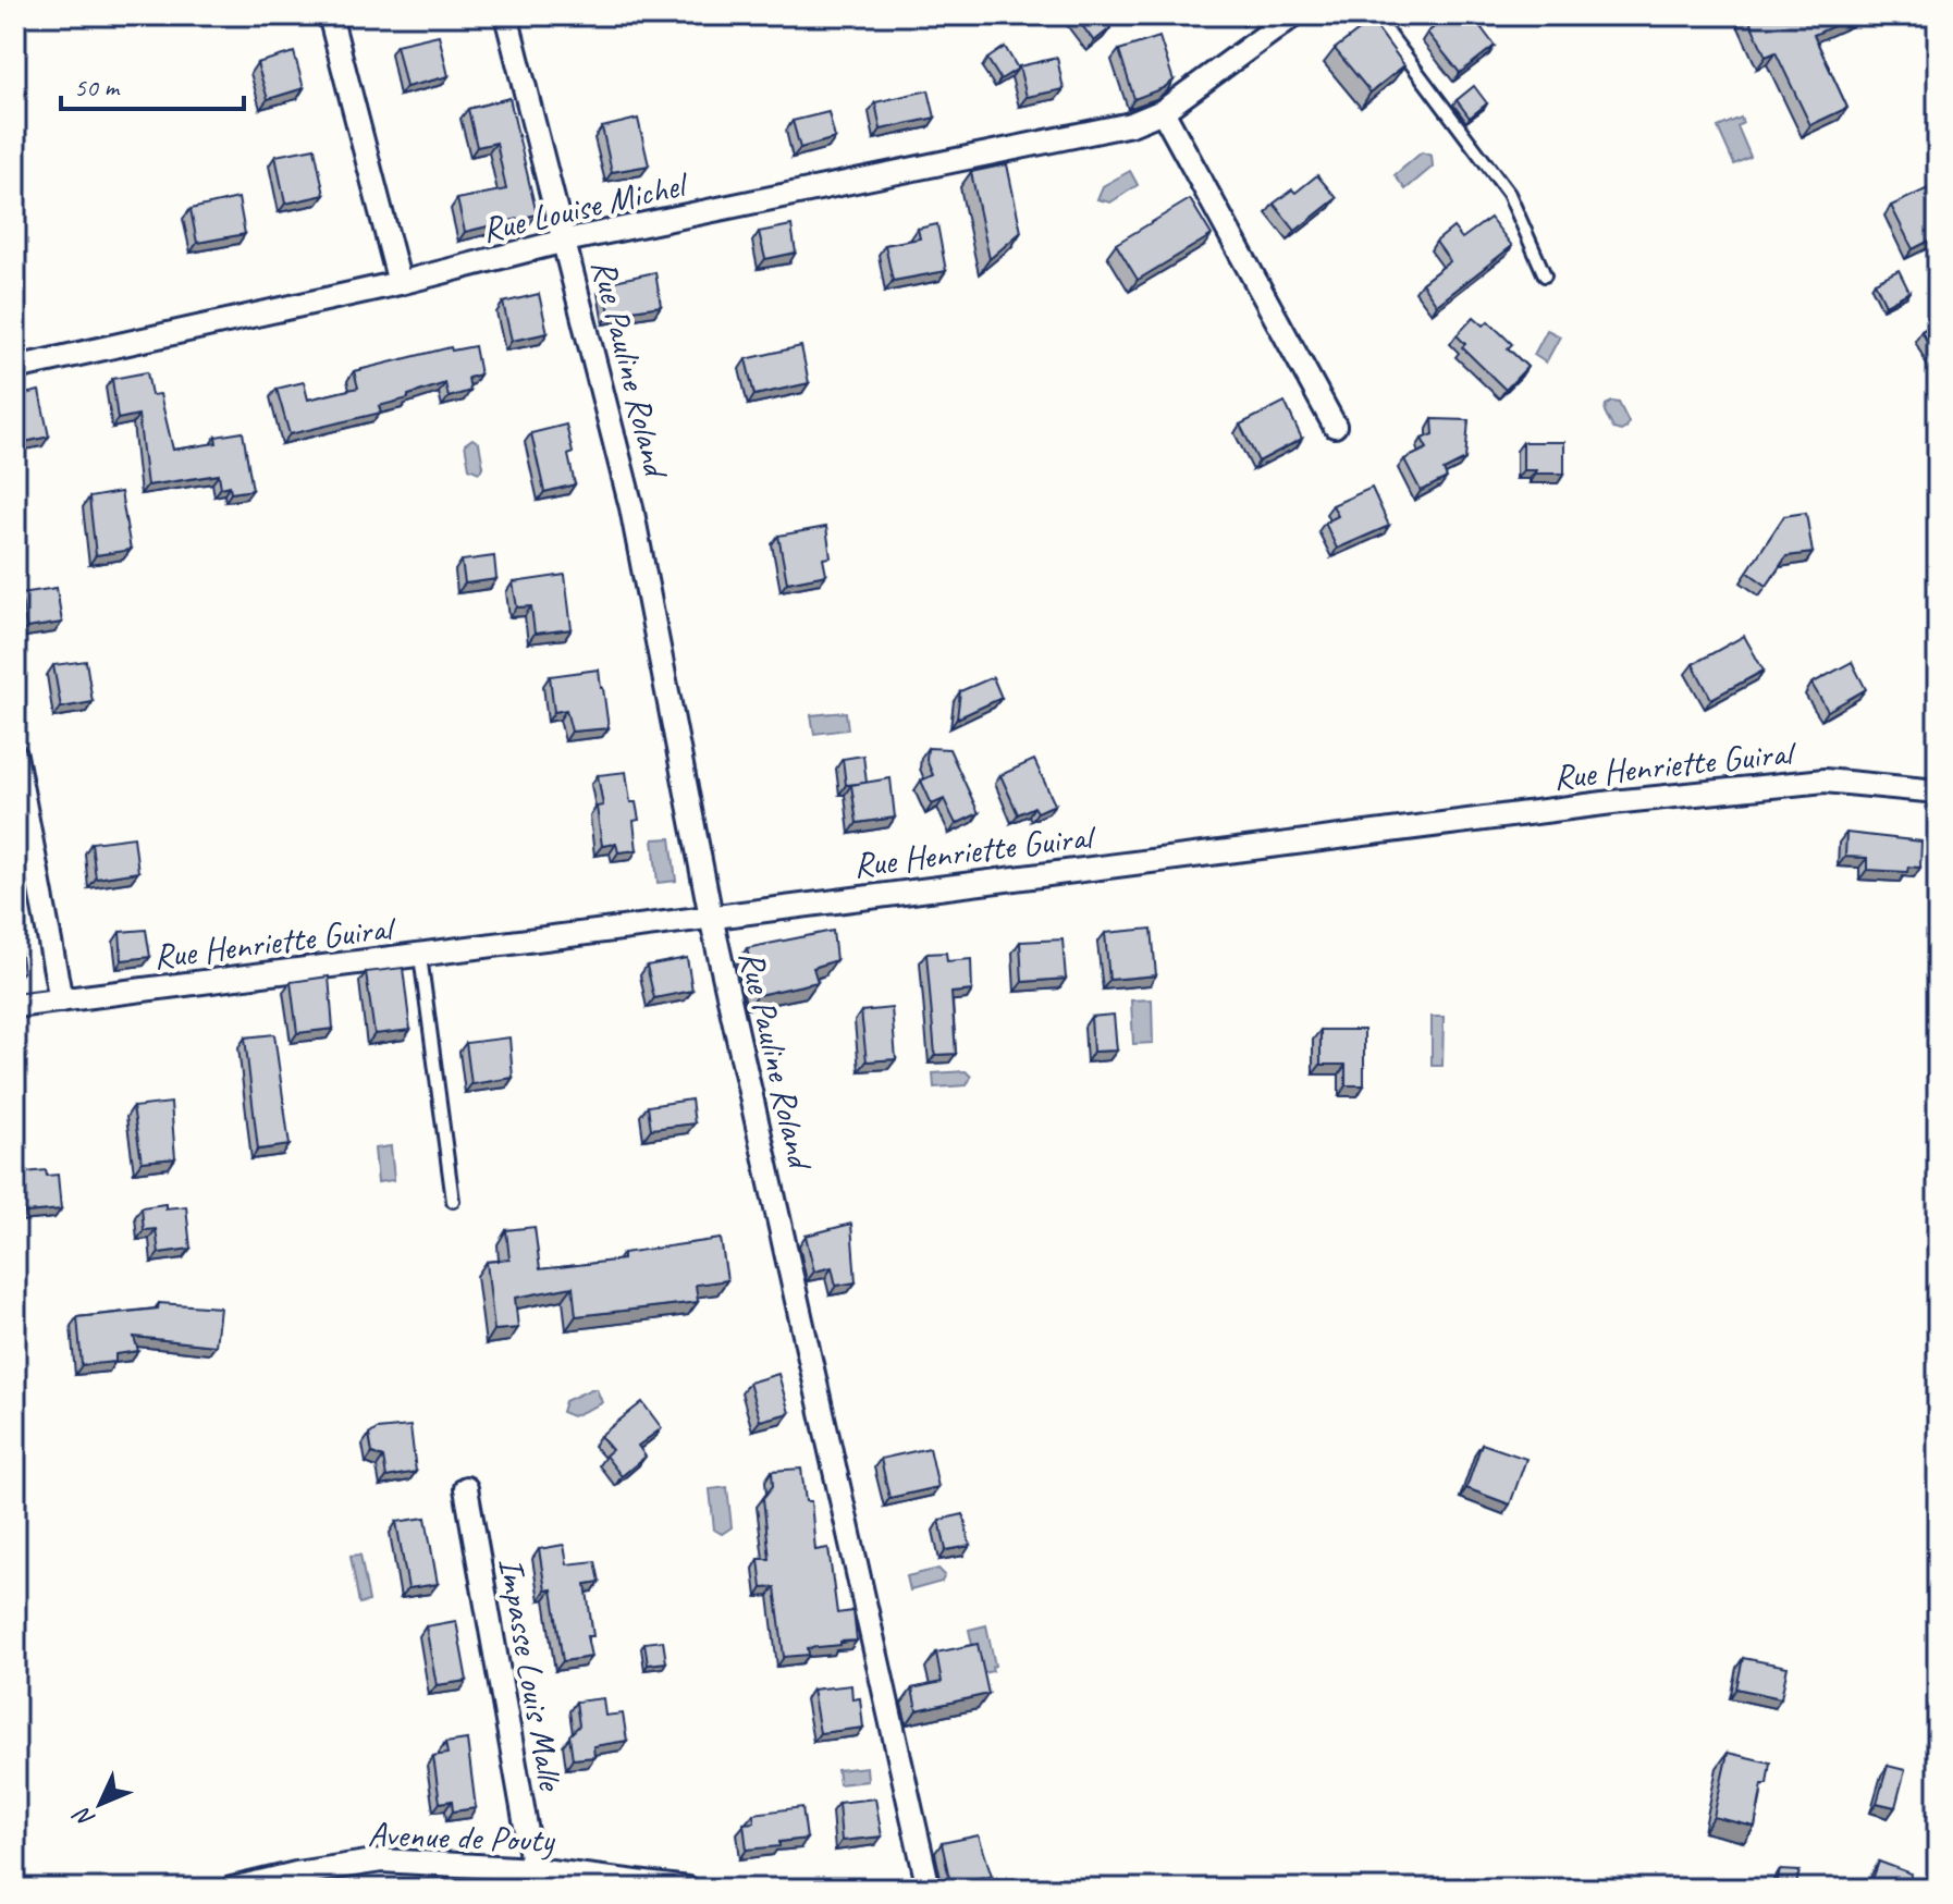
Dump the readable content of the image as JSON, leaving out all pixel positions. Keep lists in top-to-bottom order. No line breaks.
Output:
{"streets":{"street":["Rue Louise Michel","Rue Pauline Roland","Rue Henriette Guiral","Impasse Louis Malle","Avenue de Pouty"]},"crossings":[["Rue Louise Michel","Rue Pauline Roland"],["Rue Pauline Roland","Rue Henriette Guiral"],["Impasse Louis Malle","Avenue de Pouty"]],"scale_bar":"50 m","north":"bottom left"}
